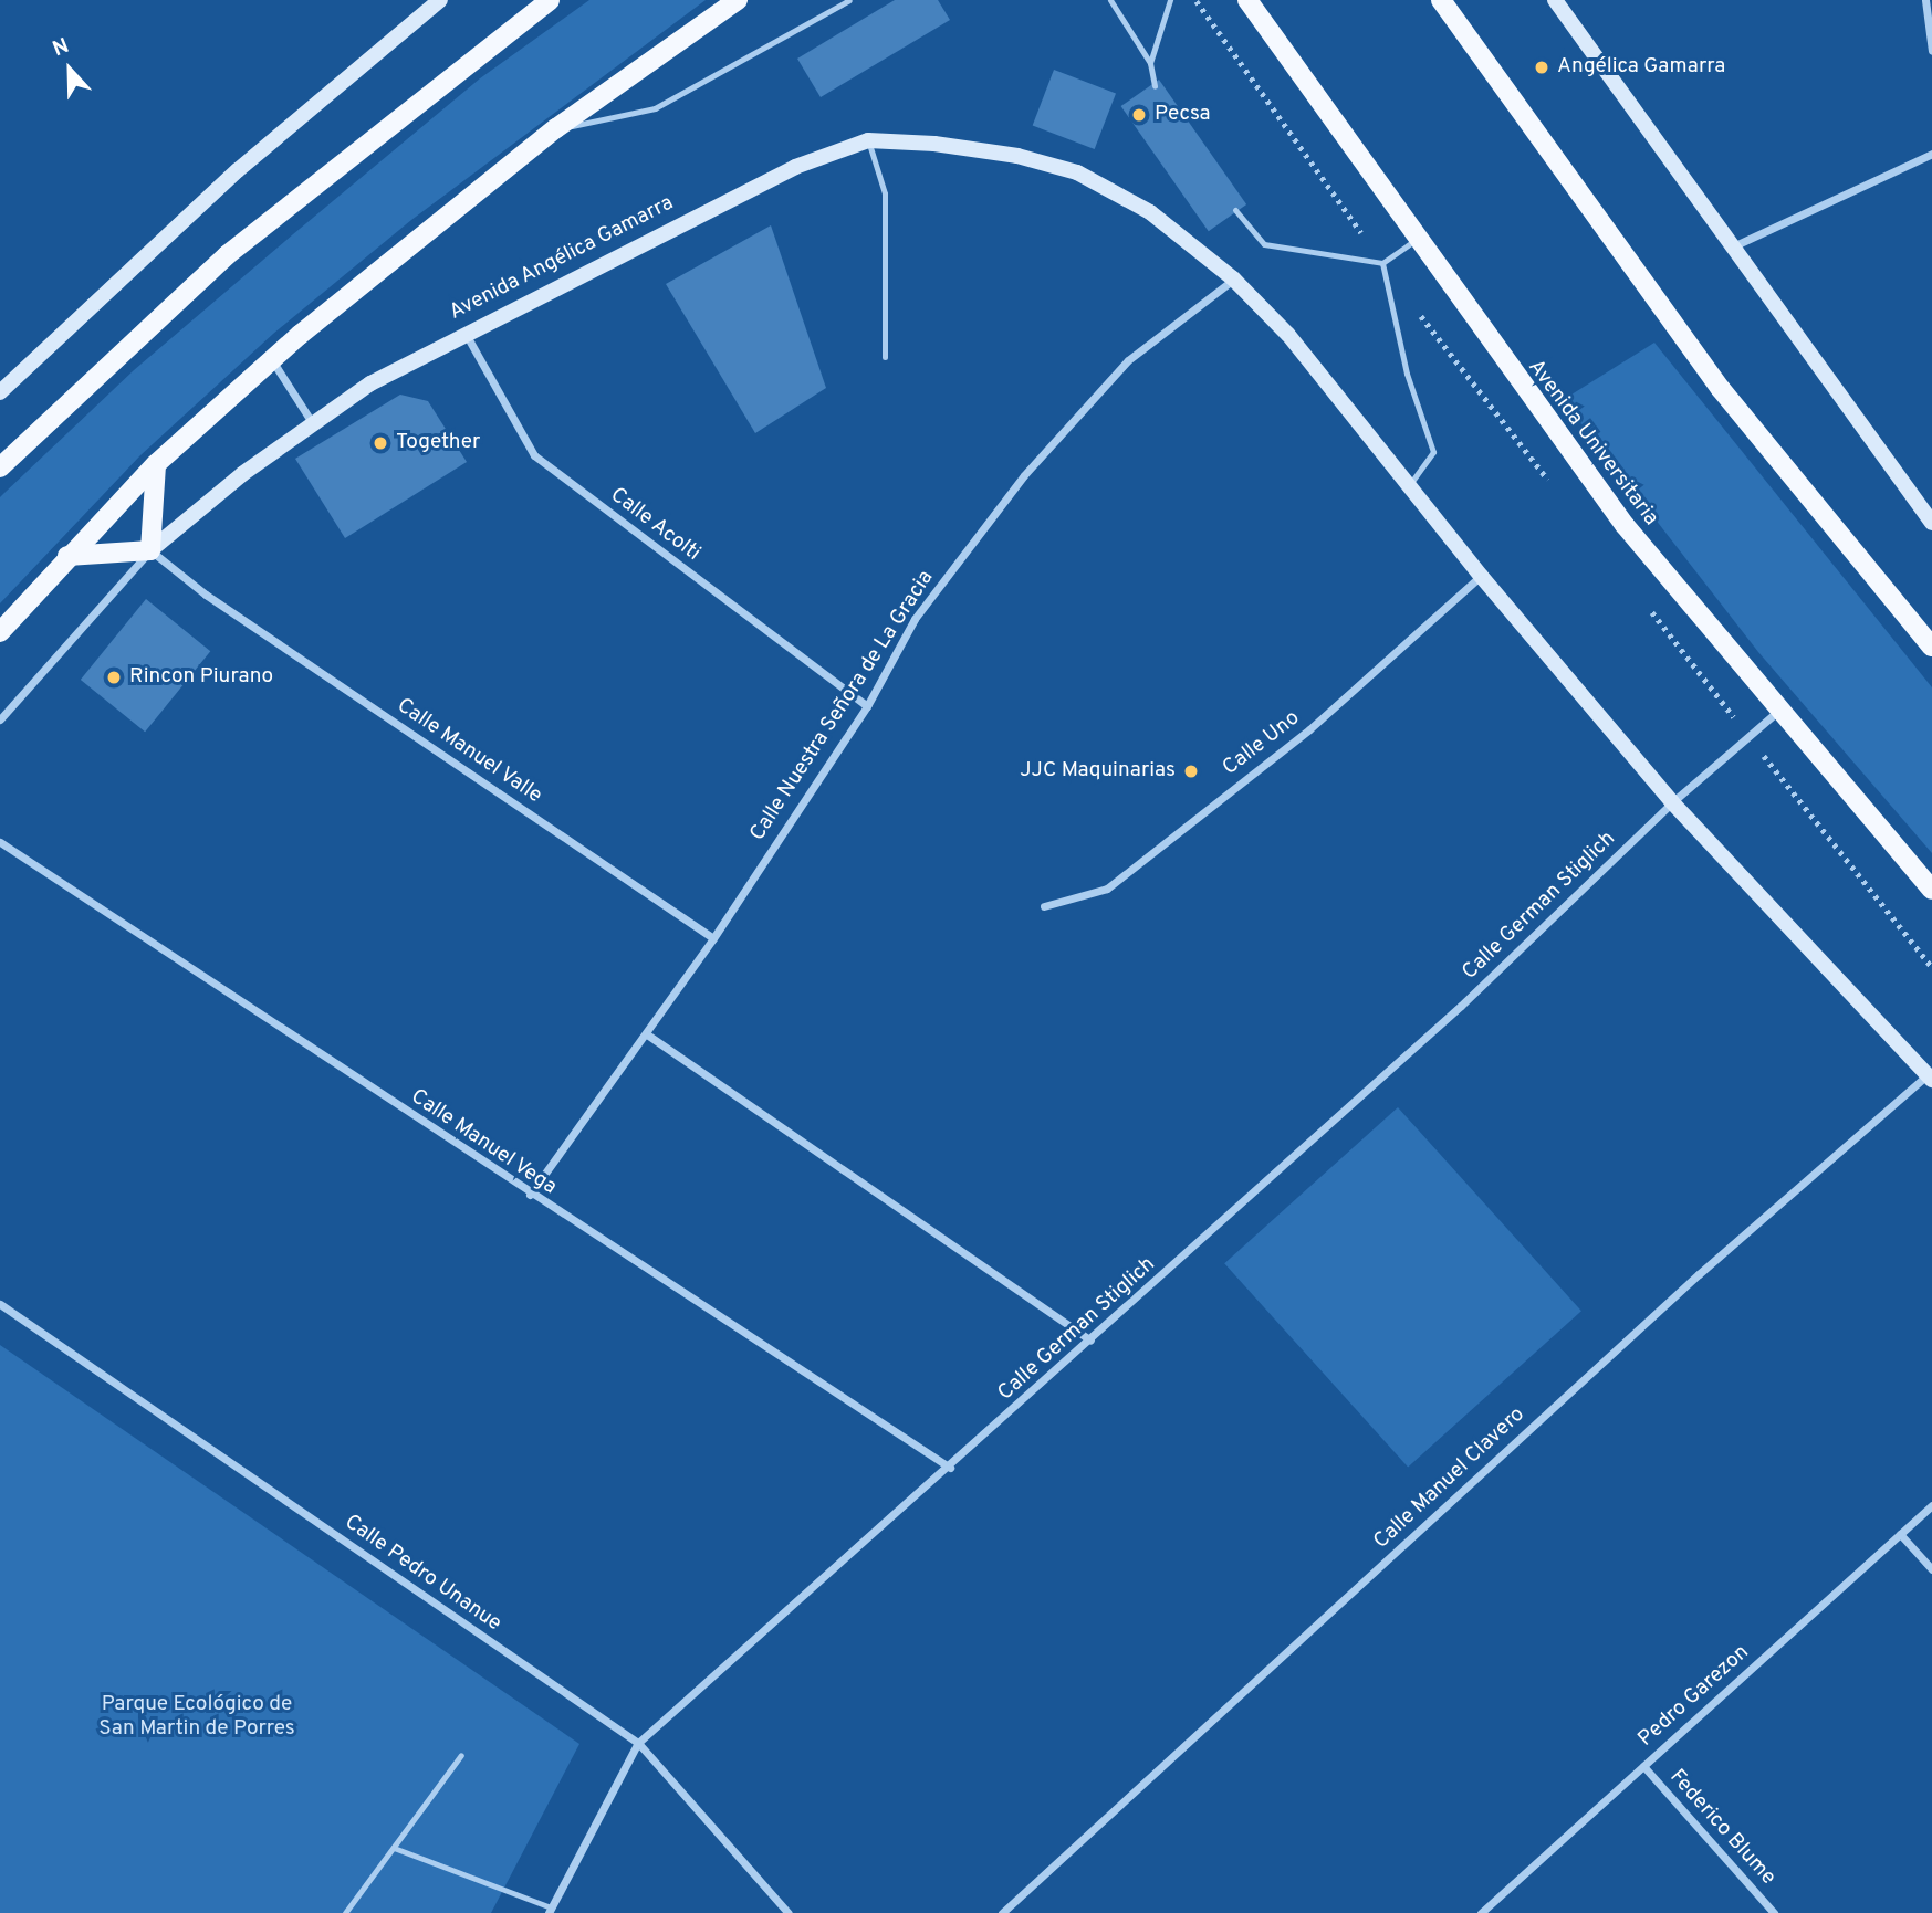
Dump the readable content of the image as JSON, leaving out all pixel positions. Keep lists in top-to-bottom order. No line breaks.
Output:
{"streets":{"main road":["Avenida Universitaria"],"street":["Avenida Angélica Gamarra","Calle Acolti","Calle Nuestra Señora de La Gracia","Calle Uno","Calle Manuel Valle","Calle German Stiglich","Calle Manuel Vega","Calle Manuel Clavero","Calle Pedro Unanue","Pedro Garezon","Federico Blume"]},"crossings":[["Avenida Angélica Gamarra","Calle Acolti"],["Avenida Angélica Gamarra","Calle Nuestra Señora de La Gracia"],["Avenida Angélica Gamarra","Calle Manuel Valle"],["Avenida Universitaria","Calle German Stiglich"],["Calle Acolti","Calle Nuestra Señora de La Gracia"],["Calle Nuestra Señora de La Gracia","Calle Manuel Valle"],["Calle Nuestra Señora de La Gracia","Calle Manuel Vega"],["Calle German Stiglich","Calle Manuel Vega"],["Calle German Stiglich","Calle Pedro Unanue"],["Pedro Garezon","Federico Blume"]],"parks":["Parque Ecológico de San Martin de Porres"],"places":["Angélica Gamarra","Pecsa","Together","Rincon Piurano","JJC Maquinarias"],"north":"top"}
